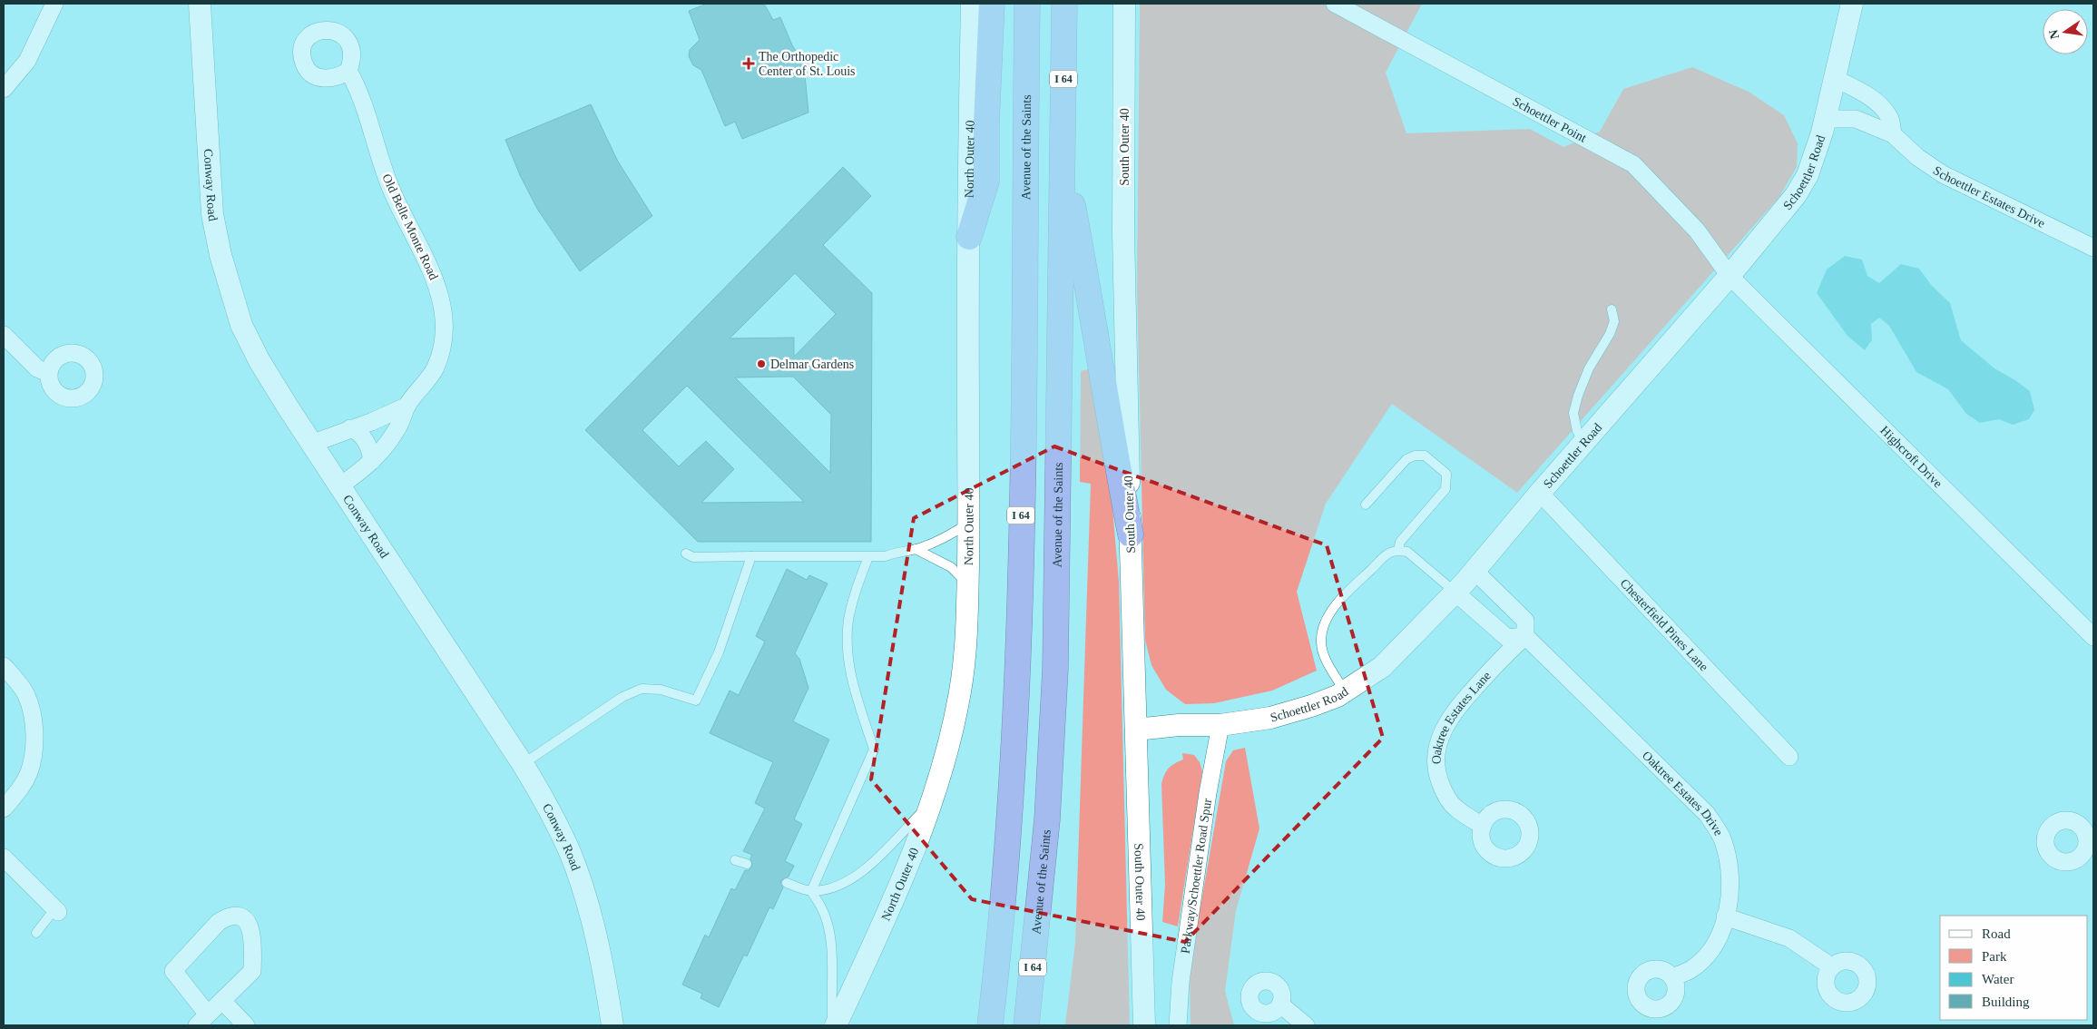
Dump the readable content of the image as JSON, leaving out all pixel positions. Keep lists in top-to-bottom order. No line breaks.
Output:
{"streets":{"highway":["I 64","Avenue of the Saints"],"street":["Schoettler Point","South Outer 40","North Outer 40","Schoettler Road","Conway Road","Schoettler Estates Drive","Old Belle Monte Road","Highcroft Drive","Chesterfield Pines Lane","Oaktree Estates Lane","Oaktree Estates Drive","Parkway/Schoettler Road Spur"]},"crossings":[["Schoettler Point","Schoettler Road"],["Schoettler Point","Highcroft Drive"],["South Outer 40","Schoettler Road"],["Schoettler Road","Schoettler Estates Drive"],["Schoettler Road","Highcroft Drive"],["Schoettler Road","Chesterfield Pines Lane"],["Schoettler Road","Parkway/Schoettler Road Spur"],["Conway Road","Old Belle Monte Road"],["Oaktree Estates Lane","Oaktree Estates Drive"]],"places":{"health":["The Orthopedic Center of St. Louis"],"other":["Delmar Gardens"]},"legend":["Road","Park","Water","Building"],"north":"left"}
